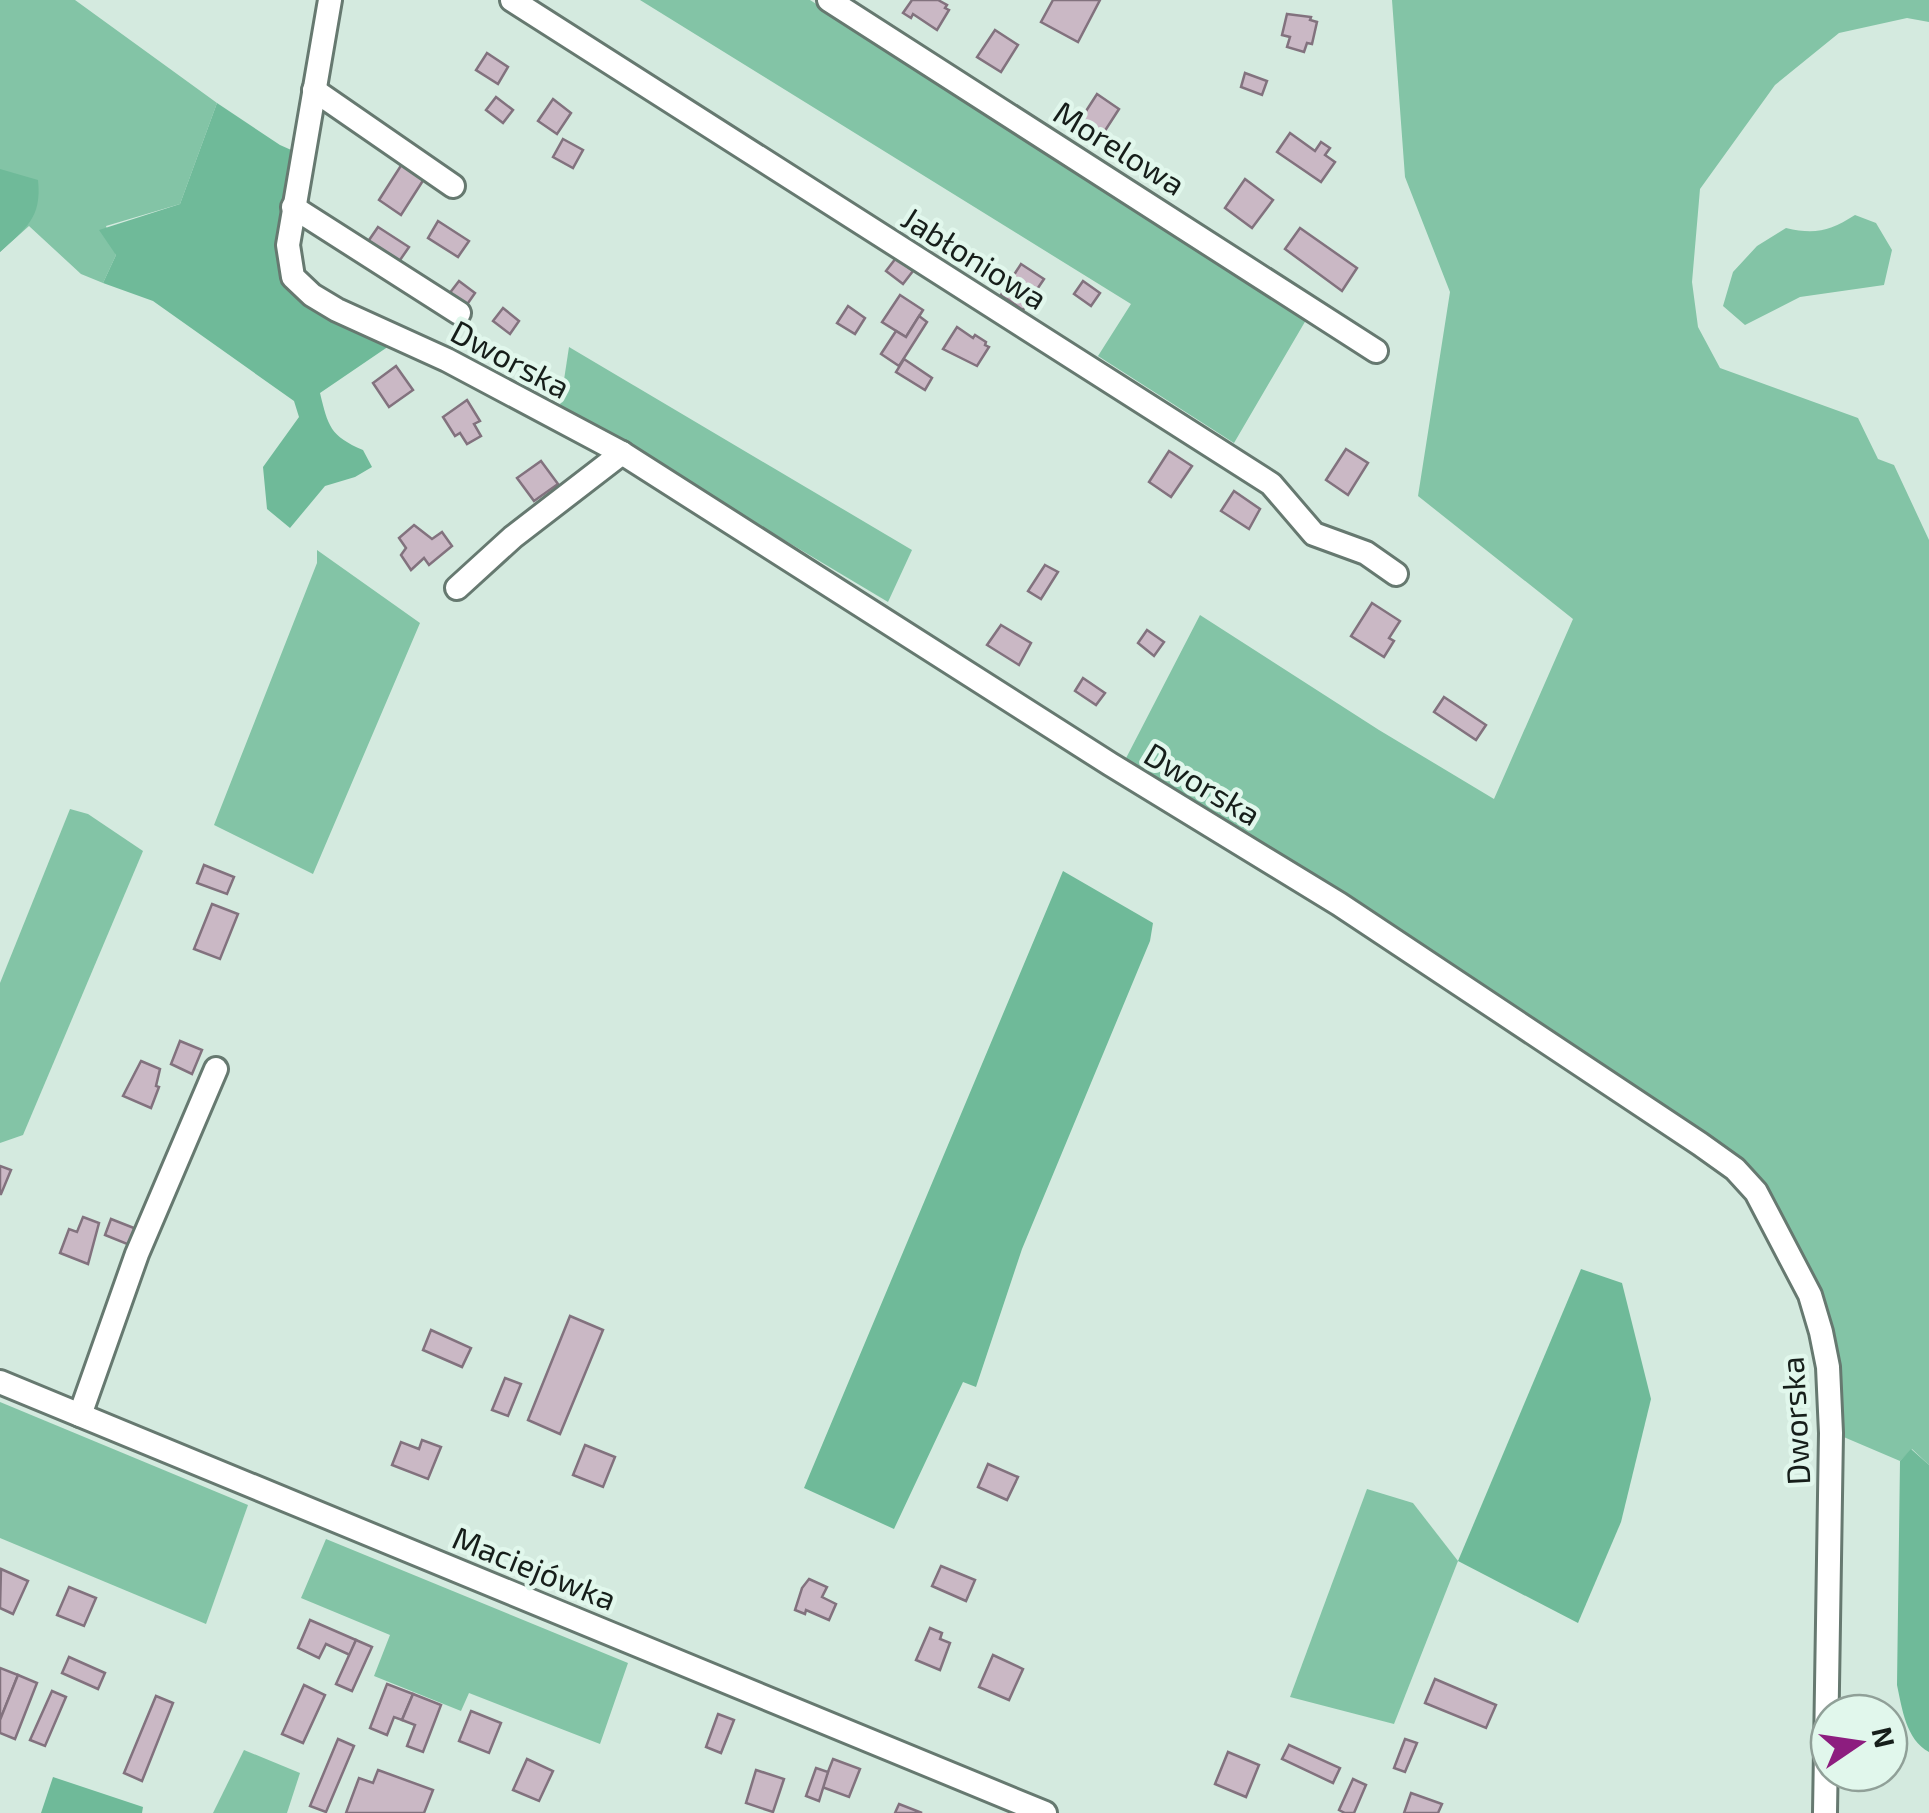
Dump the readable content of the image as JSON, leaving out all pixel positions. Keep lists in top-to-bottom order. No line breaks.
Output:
{"streets":{"street":["Morelowa","Jabłoniowa","Dworska","Maciejówka"]},"north":"right"}
